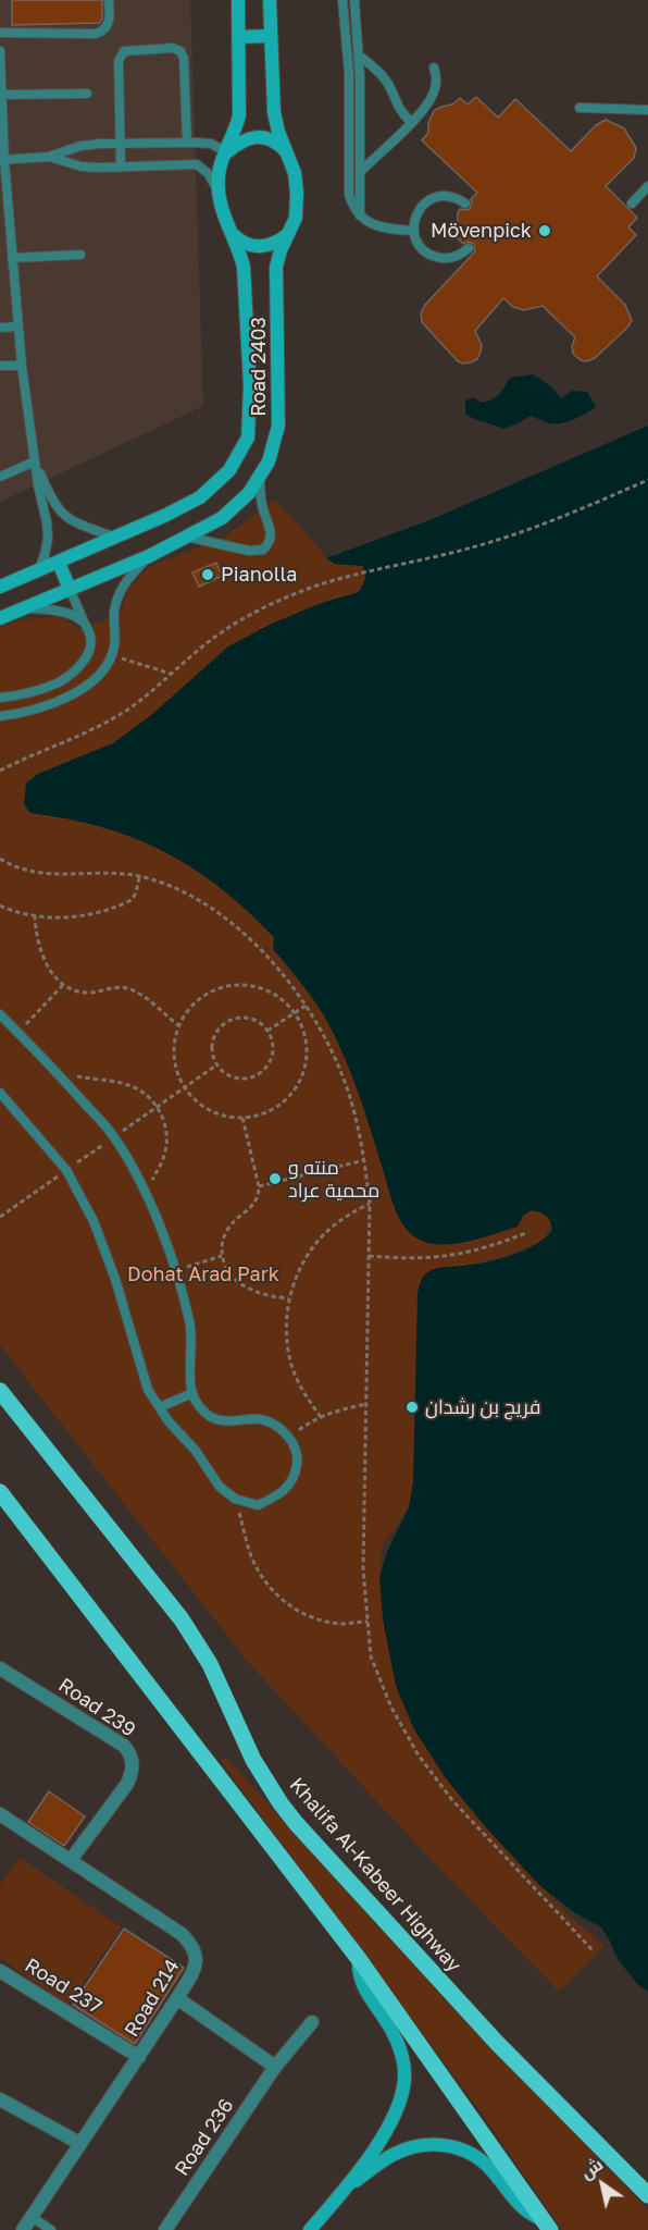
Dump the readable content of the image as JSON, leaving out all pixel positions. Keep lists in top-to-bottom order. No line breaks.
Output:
{"streets":{"main road":["Road 2403","Khalifa Al-Kabeer Highway"],"street":["Road 239","Road 237","Road 214","Road 236"]},"crossings":[["Road 239","Road 214"],["Road 237","Road 214"]],"parks":["Dohat Arad Park"],"places":["Mövenpick","Pianolla","منته و محمية عراد","فريج بن رشدان"],"north":"top left"}
